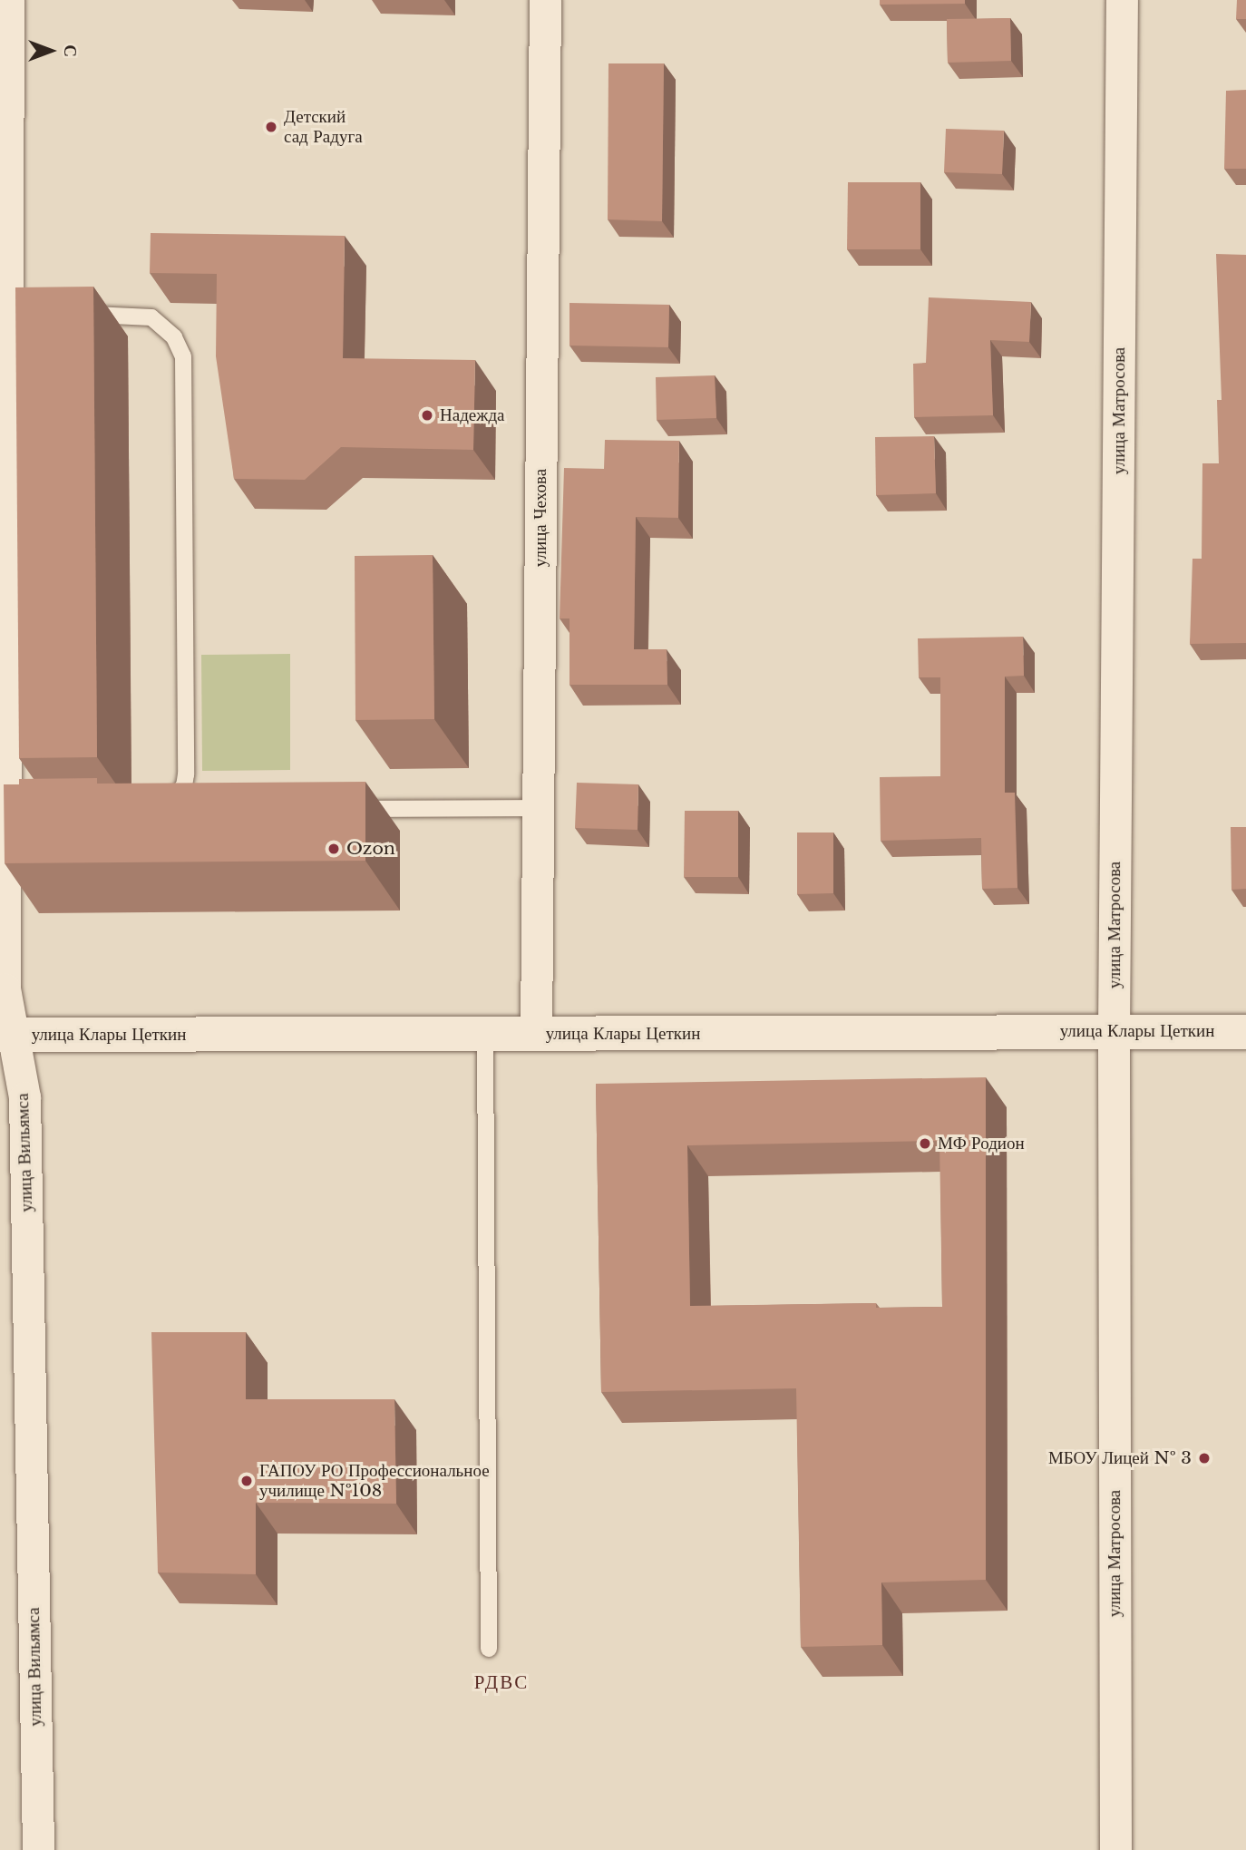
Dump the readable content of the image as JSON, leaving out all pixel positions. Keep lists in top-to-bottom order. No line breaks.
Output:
{"streets":{"street":["улица Матросова","улица Чехова","улица Клары Цеткин","улица Вильямса"]},"crossings":[["улица Матросова","улица Клары Цеткин"],["улица Чехова","улица Клары Цеткин"],["улица Клары Цеткин","улица Вильямса"]],"districts":["РДВС"],"places":["Детский сад Радуга","Надежда","Ozon","МФ Родион","МБОУ Лицей № 3","ГАПОУ РО Профессиональное училище №108"],"north":"right"}
